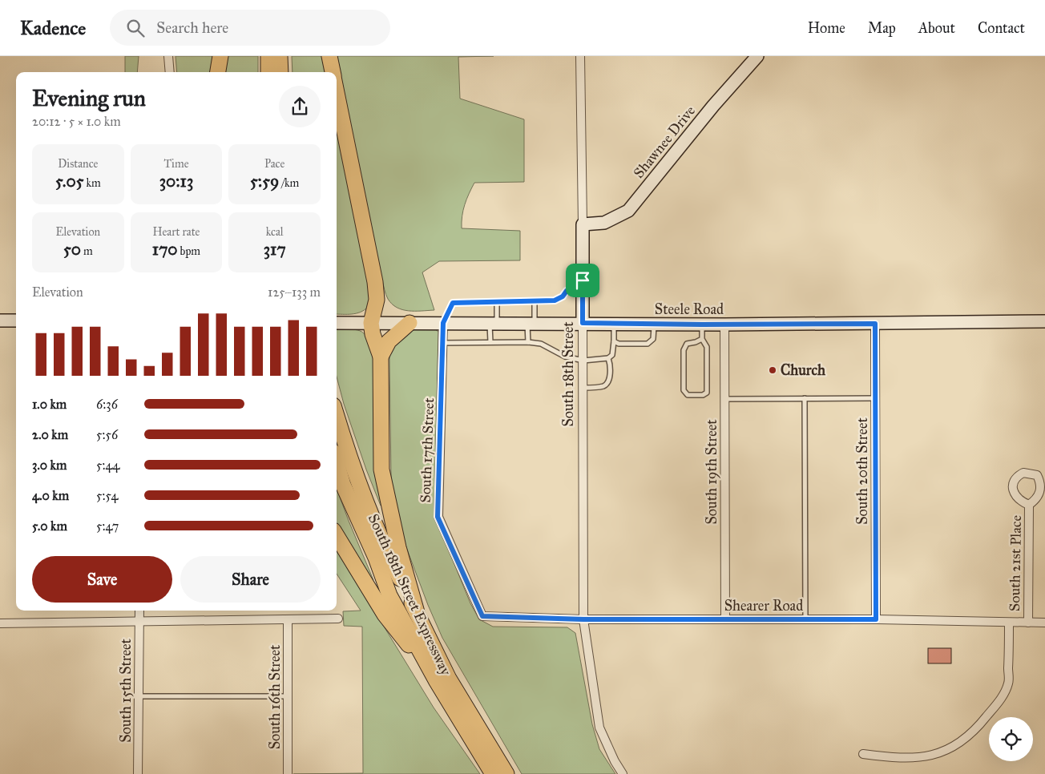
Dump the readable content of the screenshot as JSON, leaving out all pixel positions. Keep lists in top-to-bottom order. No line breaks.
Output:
{"streets":{"highway":["South 18th Street Expressway"],"main road":["Shawnee Drive","Steele Road","South 18th Street"],"street":["South 17th Street","South 20th Street","South 19th Street","South 21st Place","Shearer Road","South 15th Street","South 16th Street"]},"crossings":[["Shawnee Drive","South 18th Street"],["Steele Road","South 18th Street"],["Steele Road","South 17th Street"],["Steele Road","South 20th Street"],["Steele Road","South 19th Street"],["South 18th Street","Shearer Road"],["South 17th Street","Shearer Road"],["South 20th Street","Shearer Road"],["South 19th Street","Shearer Road"],["South 21st Place","Shearer Road"]],"places":["Church"],"page":{"header":"Kadence","search":"Search here","nav":["Home","Map","About","Contact"],"heading":["Evening run","20:12 · 5 × 1.0 km"],"stats":[["Distance","5.05 km"],["Time","30:13"],["Pace","5:59 /km"],["Elevation","50 m"],["Heart rate","170 bpm"],["kcal","317"]],"chart":["Elevation","125–133 m"],"list":[{"name":"1.0 km","note":"6:36"},{"name":"2.0 km","note":"5:56"},{"name":"3.0 km","note":"5:44"},{"name":"4.0 km","note":"5:54"},{"name":"5.0 km","note":"5:47"}],"buttons":["Save","Share"]}}
